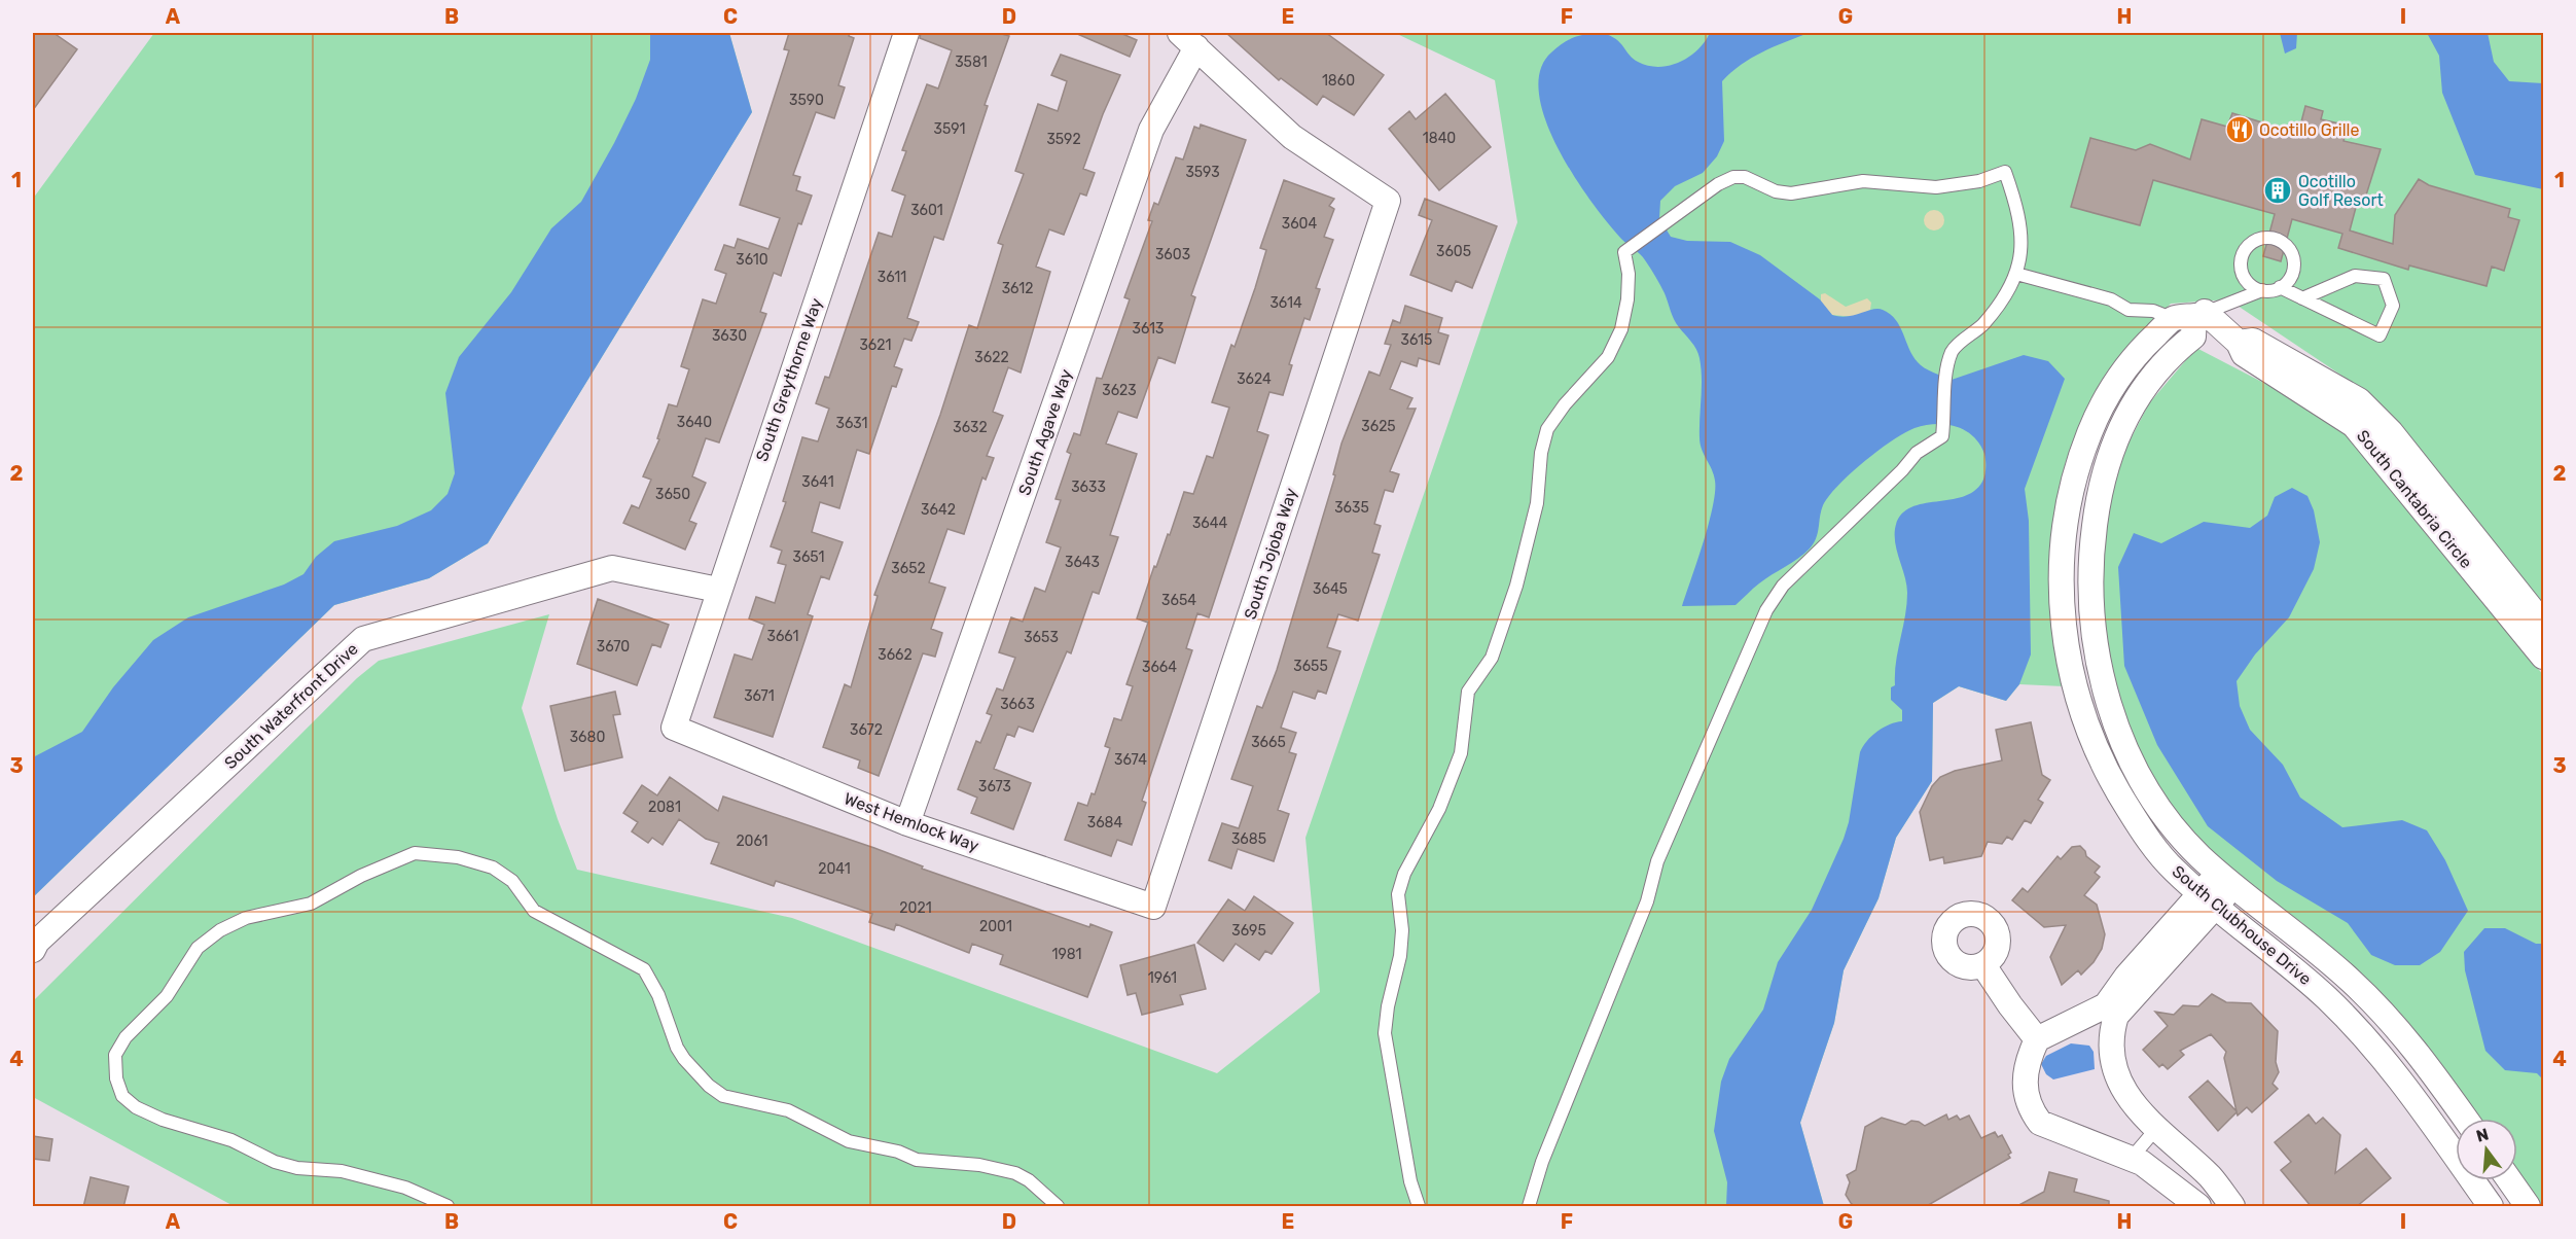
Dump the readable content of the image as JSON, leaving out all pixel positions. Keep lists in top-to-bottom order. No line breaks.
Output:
{"streets":{"street":["South Greythorne Way","South Agave Way","South Cantabria Circle","South Jojoba Way","South Waterfront Drive","West Hemlock Way","South Clubhouse Drive"]},"crossings":[["South Greythorne Way","South Waterfront Drive"],["South Greythorne Way","West Hemlock Way"],["South Agave Way","South Jojoba Way"],["South Agave Way","West Hemlock Way"],["South Cantabria Circle","South Clubhouse Drive"],["South Jojoba Way","West Hemlock Way"]],"places":{"restaurant":["Ocotillo Grille"],"building":["Ocotillo Golf Resort"]},"house_numbers":["3581","1860","3590","3591","1840","3592","3593","3601","3604","3605","3603","3610","3611","3612","3614","3613","3630","3615","3621","3622","3624","3623","3640","3631","3625","3632","3641","3633","3650","3635","3642","3644","3651","3643","3652","3645","3654","3661","3653","3670","3662","3655","3664","3671","3663","3672","3680","3665","3674","3673","2081","3684","3685","2061","2041","2021","2001","3695","1981","1961"],"north":"top","grid":{"columns":["A","B","C","D","E","F","G","H","I"],"rows":["1","2","3","4"]}}
